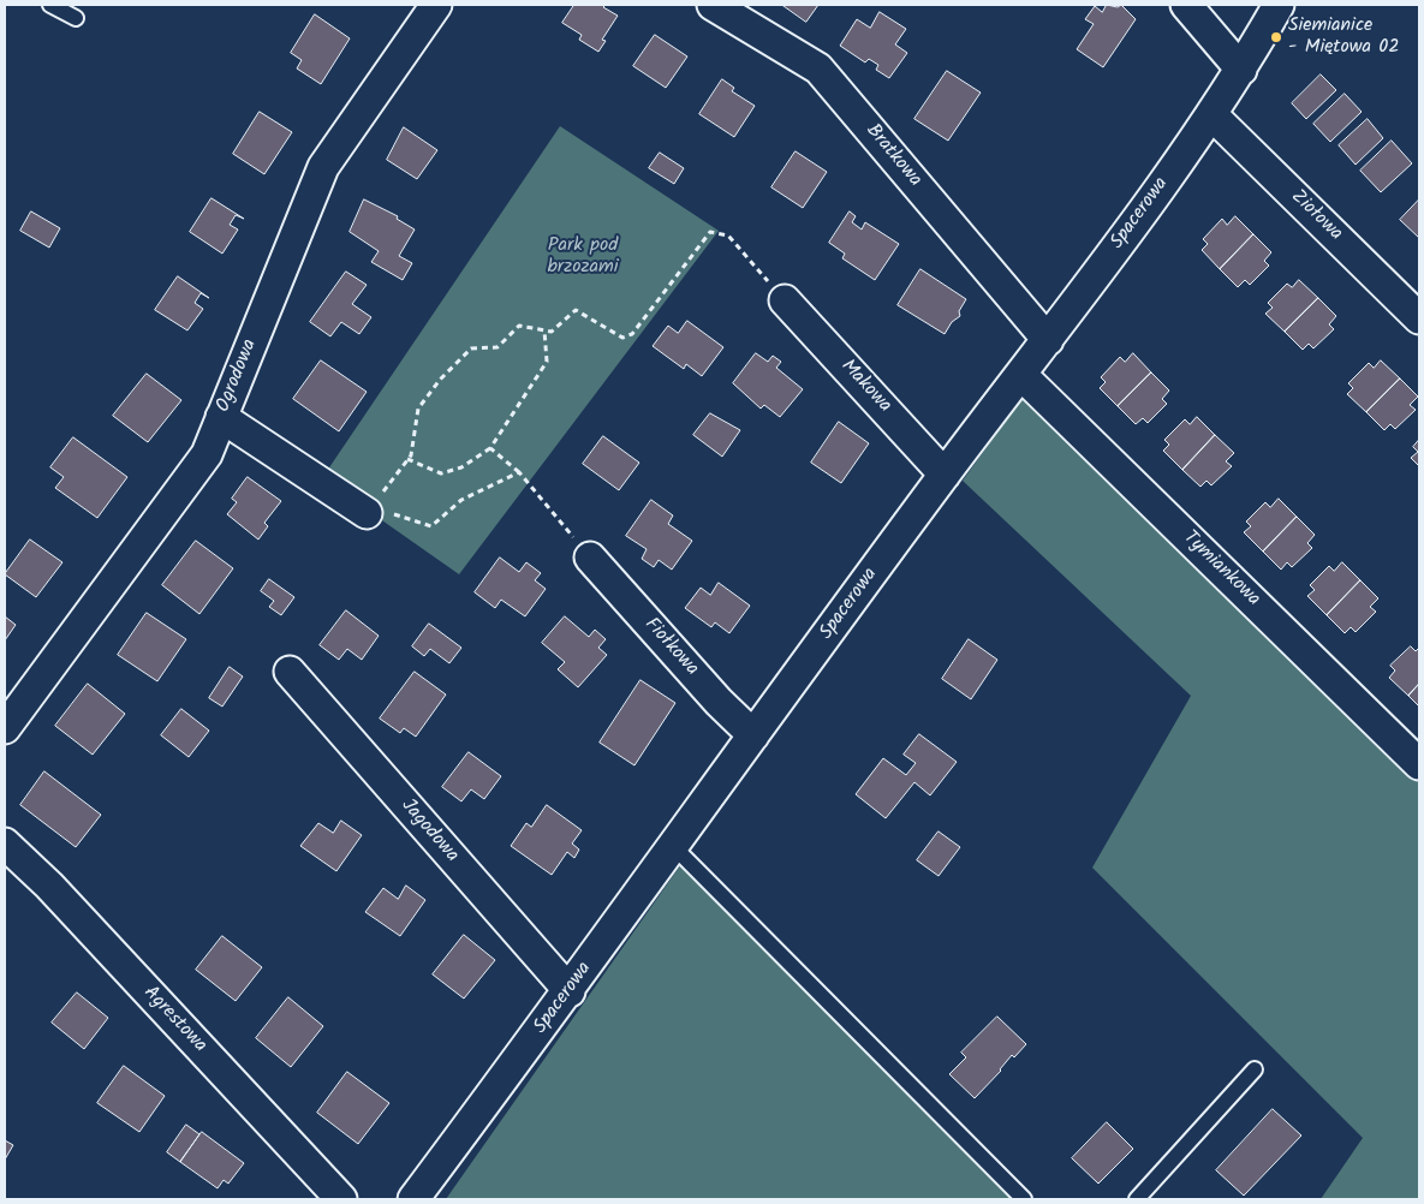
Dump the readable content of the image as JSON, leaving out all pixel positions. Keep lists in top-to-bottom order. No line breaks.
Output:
{"streets":{"street":["Bratkowa","Spacerowa","Ziołowa","Ogrodowa","Makowa","Tymiankowa","Fiołkowa","Jagodowa","Agrestowa"]},"crossings":[["Bratkowa","Spacerowa"],["Spacerowa","Ziołowa"],["Spacerowa","Makowa"],["Spacerowa","Tymiankowa"],["Spacerowa","Fiołkowa"],["Spacerowa","Jagodowa"]],"parks":["Park pod brzozami"],"places":["Siemianice - Miętowa 02"]}
